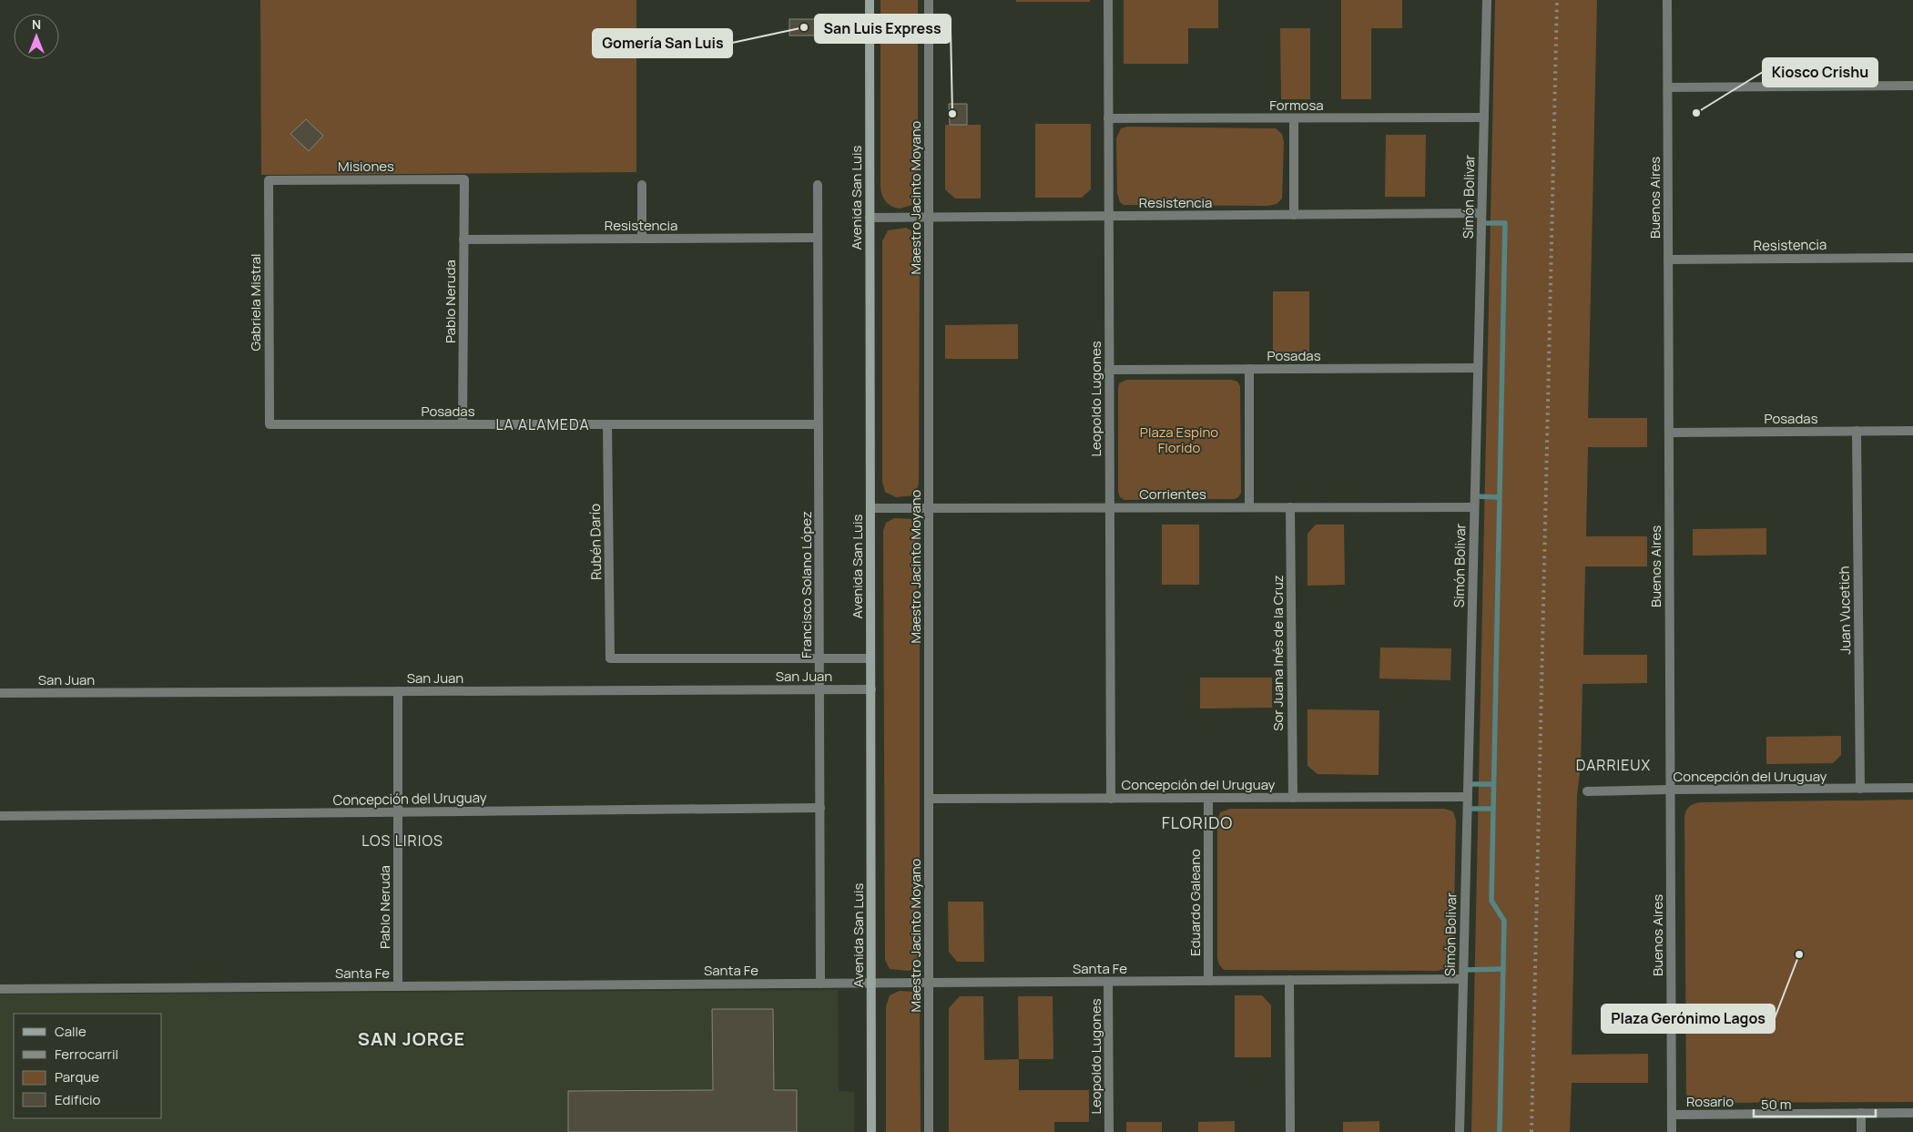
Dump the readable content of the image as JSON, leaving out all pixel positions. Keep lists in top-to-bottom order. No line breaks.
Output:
{"streets":{"main road":["Avenida San Luis"],"street":["Formosa","Misiones","Simón Bolivar","Maestro Jacinto Moyano","Buenos Aires","Resistencia","Pablo Neruda","Gabriela Mistral","Posadas","Leopoldo Lugones","Corrientes","Rubén Darío","Francisco Solano López","Juan Vucetich","Sor Juana Inés de la Cruz","San Juan","Concepción del Uruguay","Eduardo Galeano","Santa Fe","Rosario"]},"crossings":[["Formosa","Simón Bolivar"],["Formosa","Leopoldo Lugones"],["Misiones","Pablo Neruda"],["Misiones","Gabriela Mistral"],["Simón Bolivar","Resistencia"],["Simón Bolivar","Posadas"],["Simón Bolivar","Corrientes"],["Simón Bolivar","Concepción del Uruguay"],["Simón Bolivar","Santa Fe"],["Avenida San Luis","Resistencia"],["Avenida San Luis","Corrientes"],["Avenida San Luis","San Juan"],["Avenida San Luis","Santa Fe"],["Maestro Jacinto Moyano","Resistencia"],["Maestro Jacinto Moyano","Corrientes"],["Maestro Jacinto Moyano","Concepción del Uruguay"],["Maestro Jacinto Moyano","Santa Fe"],["Buenos Aires","Resistencia"],["Buenos Aires","Posadas"],["Buenos Aires","Concepción del Uruguay"],["Buenos Aires","Rosario"],["Resistencia","Pablo Neruda"],["Resistencia","Leopoldo Lugones"],["Resistencia","Francisco Solano López"],["Pablo Neruda","Posadas"],["Pablo Neruda","San Juan"],["Pablo Neruda","Concepción del Uruguay"],["Pablo Neruda","Santa Fe"],["Gabriela Mistral","Posadas"],["Posadas","Leopoldo Lugones"],["Posadas","Rubén Darío"],["Posadas","Francisco Solano López"],["Posadas","Juan Vucetich"],["Leopoldo Lugones","Corrientes"],["Leopoldo Lugones","Concepción del Uruguay"],["Leopoldo Lugones","Santa Fe"],["Corrientes","Sor Juana Inés de la Cruz"],["Rubén Darío","San Juan"],["Francisco Solano López","San Juan"],["Francisco Solano López","Concepción del Uruguay"],["Francisco Solano López","Santa Fe"],["Juan Vucetich","Concepción del Uruguay"],["Sor Juana Inés de la Cruz","Concepción del Uruguay"],["Concepción del Uruguay","Eduardo Galeano"],["Eduardo Galeano","Santa Fe"]],"districts":["LA ALAMEDA","DARRIEUX","FLORIDO","LOS LIRIOS","SAN JORGE"],"parks":["Plaza Espino Florido"],"places":["Gomería San Luis","Kiosco Crishu","San Luis Express","Plaza Gerónimo Lagos"],"legend":["Calle","Ferrocarril","Parque","Edificio"],"scale_bar":"50 m","north":"top"}
